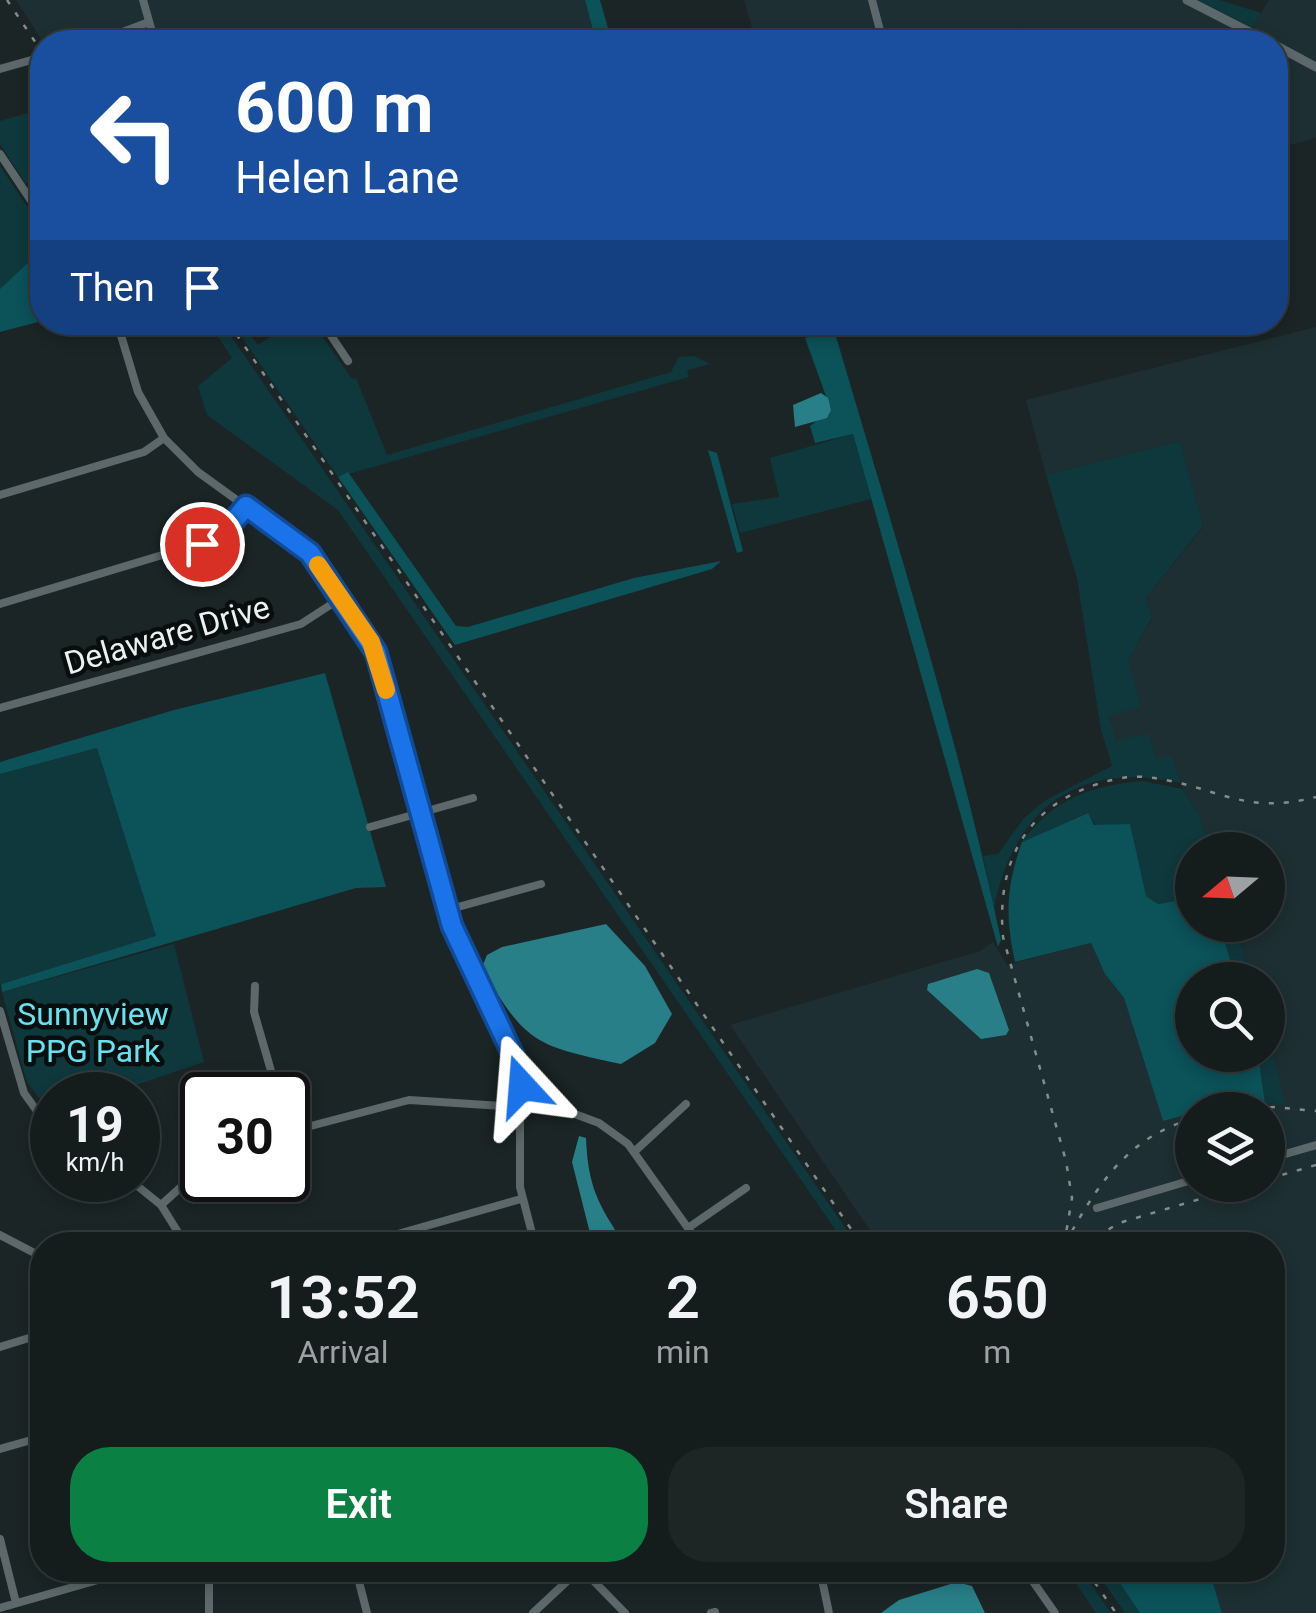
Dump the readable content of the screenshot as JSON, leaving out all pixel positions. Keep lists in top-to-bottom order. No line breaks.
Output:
{"streets":{"street":["Delaware Drive"]},"parks":["Sunnyview PPG Park"],"north":"left","page":{"turn":["600 m","Helen Lane"],"then":"Then","speed":"19 km/h","limit":"30","eta":["13:52","Arrival","2","min","650","m"],"buttons":["Exit","Share"]}}
